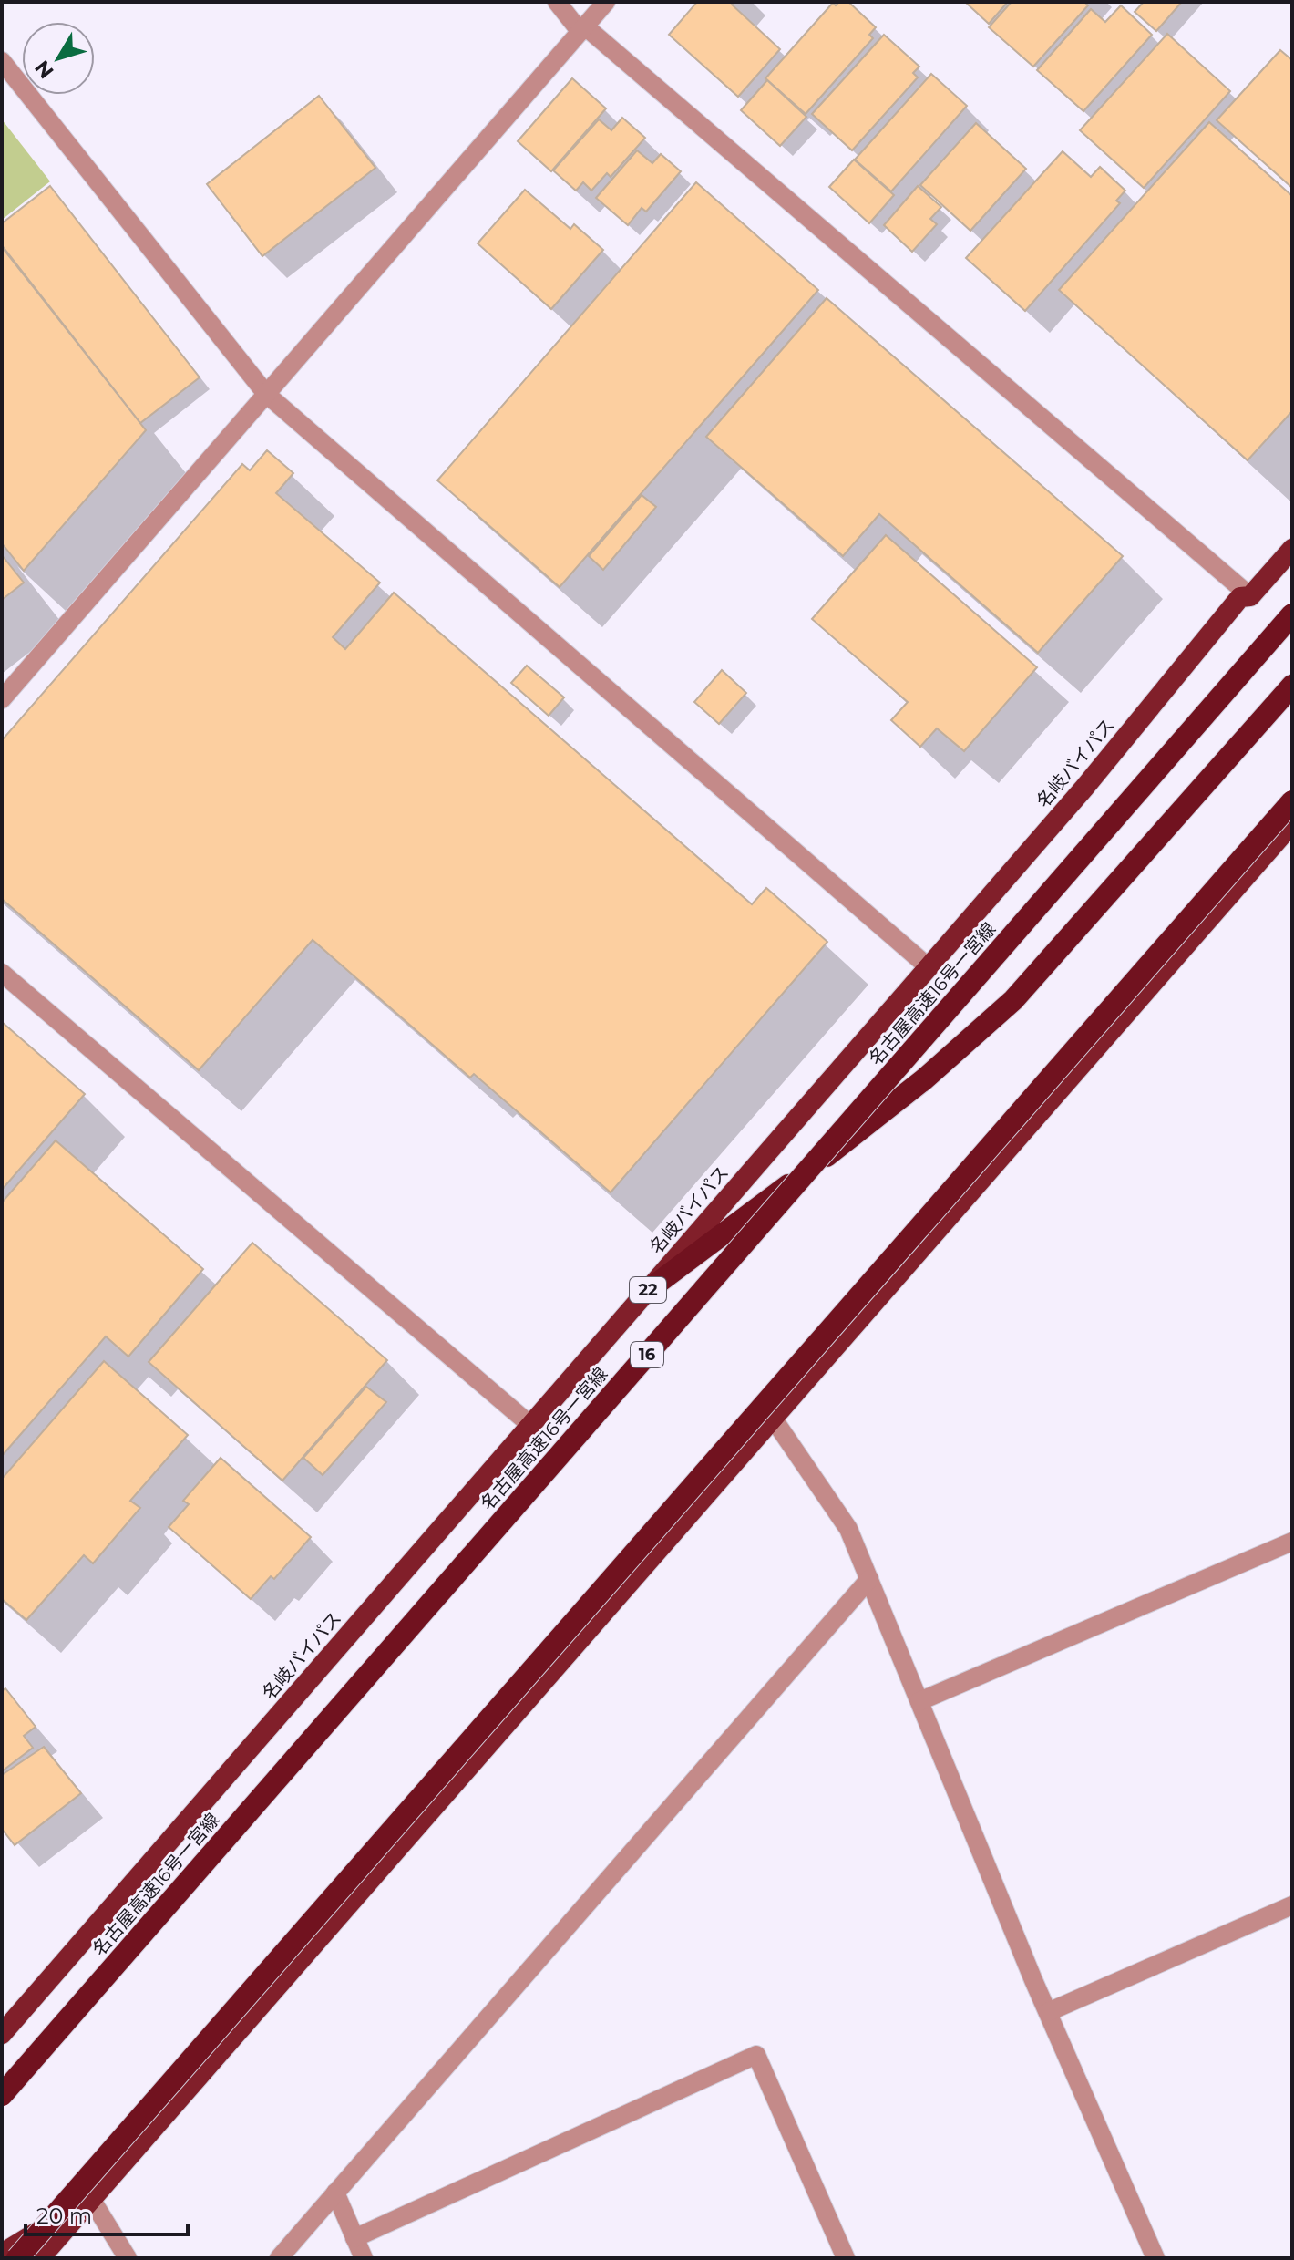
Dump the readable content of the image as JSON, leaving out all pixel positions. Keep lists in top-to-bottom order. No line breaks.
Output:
{"streets":{"highway":["名岐バイパス","名古屋高速16号一宮線","22","16"]},"scale_bar":"20 m","north":"bottom left"}
